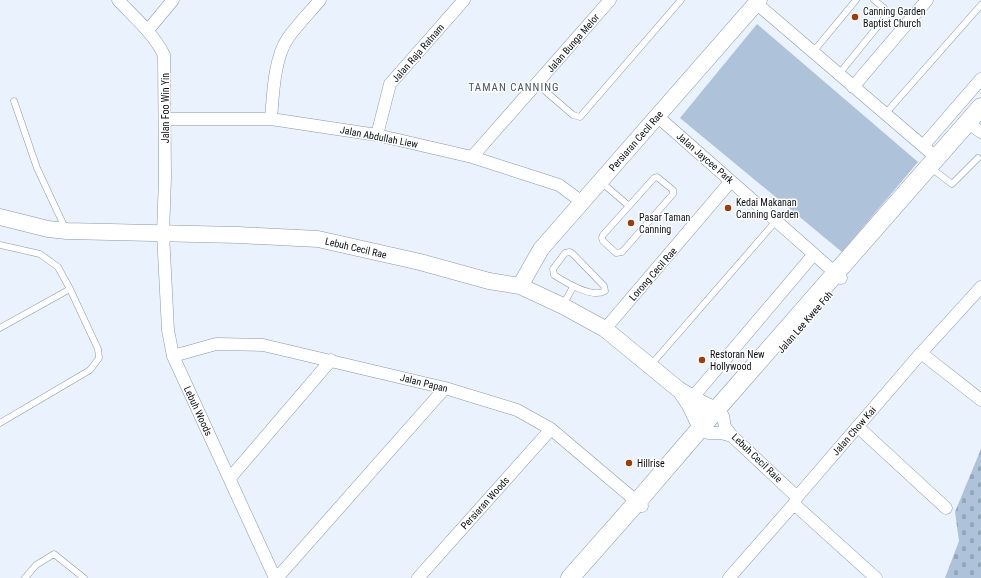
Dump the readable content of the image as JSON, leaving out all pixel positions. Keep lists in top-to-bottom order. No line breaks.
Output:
{"streets":{"main road":["Jalan Lee Kwee Foh"],"street":["Jalan Bunga Melor","Jalan Raja Ratnam","Jalan Foo Win Yin","Jalan Abdullah Liew","Persiaran Cecil Rae","Jalan Jaycee Park","Lebuh Cecil Rae","Lorong Cecil Rae","Jalan Papan","Lebuh Woods","Jalan Chow Kai","Lebuh Cecil Raie","Persiaran Woods"]},"crossings":[["Jalan Bunga Melor","Jalan Abdullah Liew"],["Jalan Raja Ratnam","Jalan Abdullah Liew"],["Jalan Foo Win Yin","Jalan Abdullah Liew"],["Jalan Foo Win Yin","Lebuh Cecil Rae"],["Jalan Foo Win Yin","Lebuh Woods"],["Jalan Abdullah Liew","Persiaran Cecil Rae"],["Persiaran Cecil Rae","Jalan Jaycee Park"],["Persiaran Cecil Rae","Lebuh Cecil Rae"],["Jalan Jaycee Park","Lorong Cecil Rae"],["Jalan Jaycee Park","Jalan Lee Kwee Foh"],["Lebuh Cecil Rae","Lorong Cecil Rae"],["Lebuh Cecil Rae","Jalan Lee Kwee Foh"],["Lebuh Cecil Rae","Lebuh Woods"],["Lebuh Cecil Rae","Lebuh Cecil Raie"],["Jalan Lee Kwee Foh","Jalan Papan"],["Jalan Lee Kwee Foh","Lebuh Cecil Raie"],["Jalan Papan","Lebuh Woods"],["Jalan Papan","Persiaran Woods"],["Jalan Chow Kai","Lebuh Cecil Raie"]],"districts":["TAMAN CANNING"],"places":["Canning Garden Baptist Church","Kedai Makanan Canning Garden","Pasar Taman Canning","Restoran New Hollywood","Hillrise"]}
